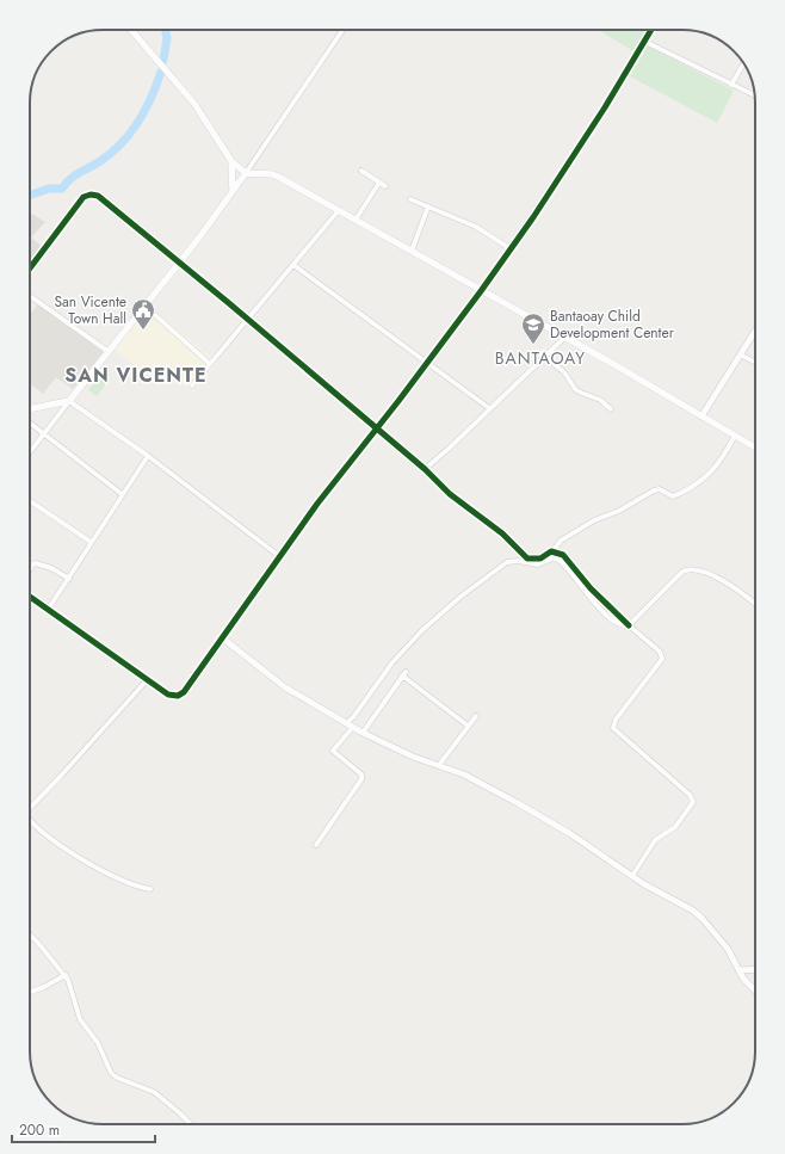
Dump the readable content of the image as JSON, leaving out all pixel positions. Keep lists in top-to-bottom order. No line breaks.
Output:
{"districts":["BANTAOAY","SAN VICENTE"],"places":{"public building":["San Vicente Town Hall"],"school or university":["Bantaoay Child Development Center"]},"scale_bar":"200 m"}
